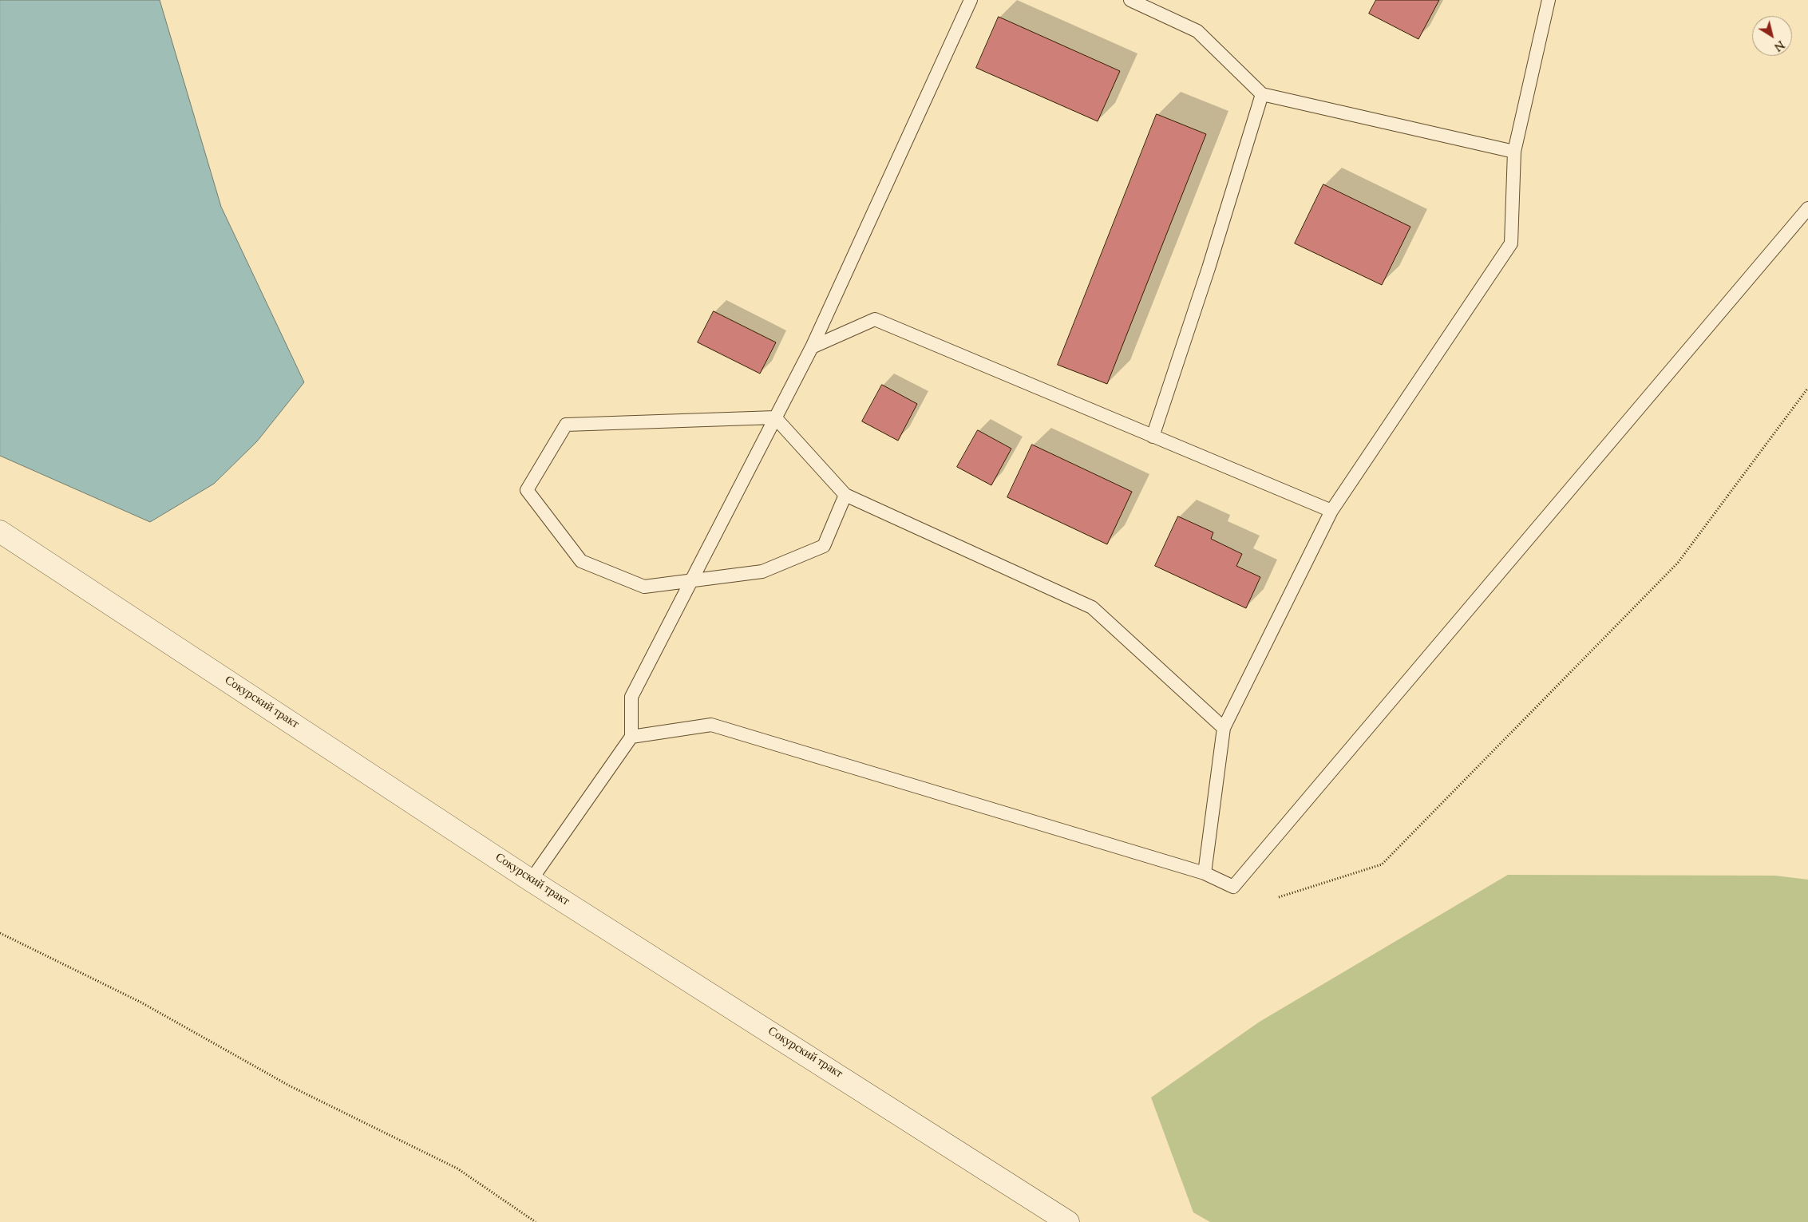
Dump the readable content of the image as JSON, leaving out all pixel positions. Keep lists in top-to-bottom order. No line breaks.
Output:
{"streets":{"street":["Сокурский тракт"]},"north":"bottom right"}
